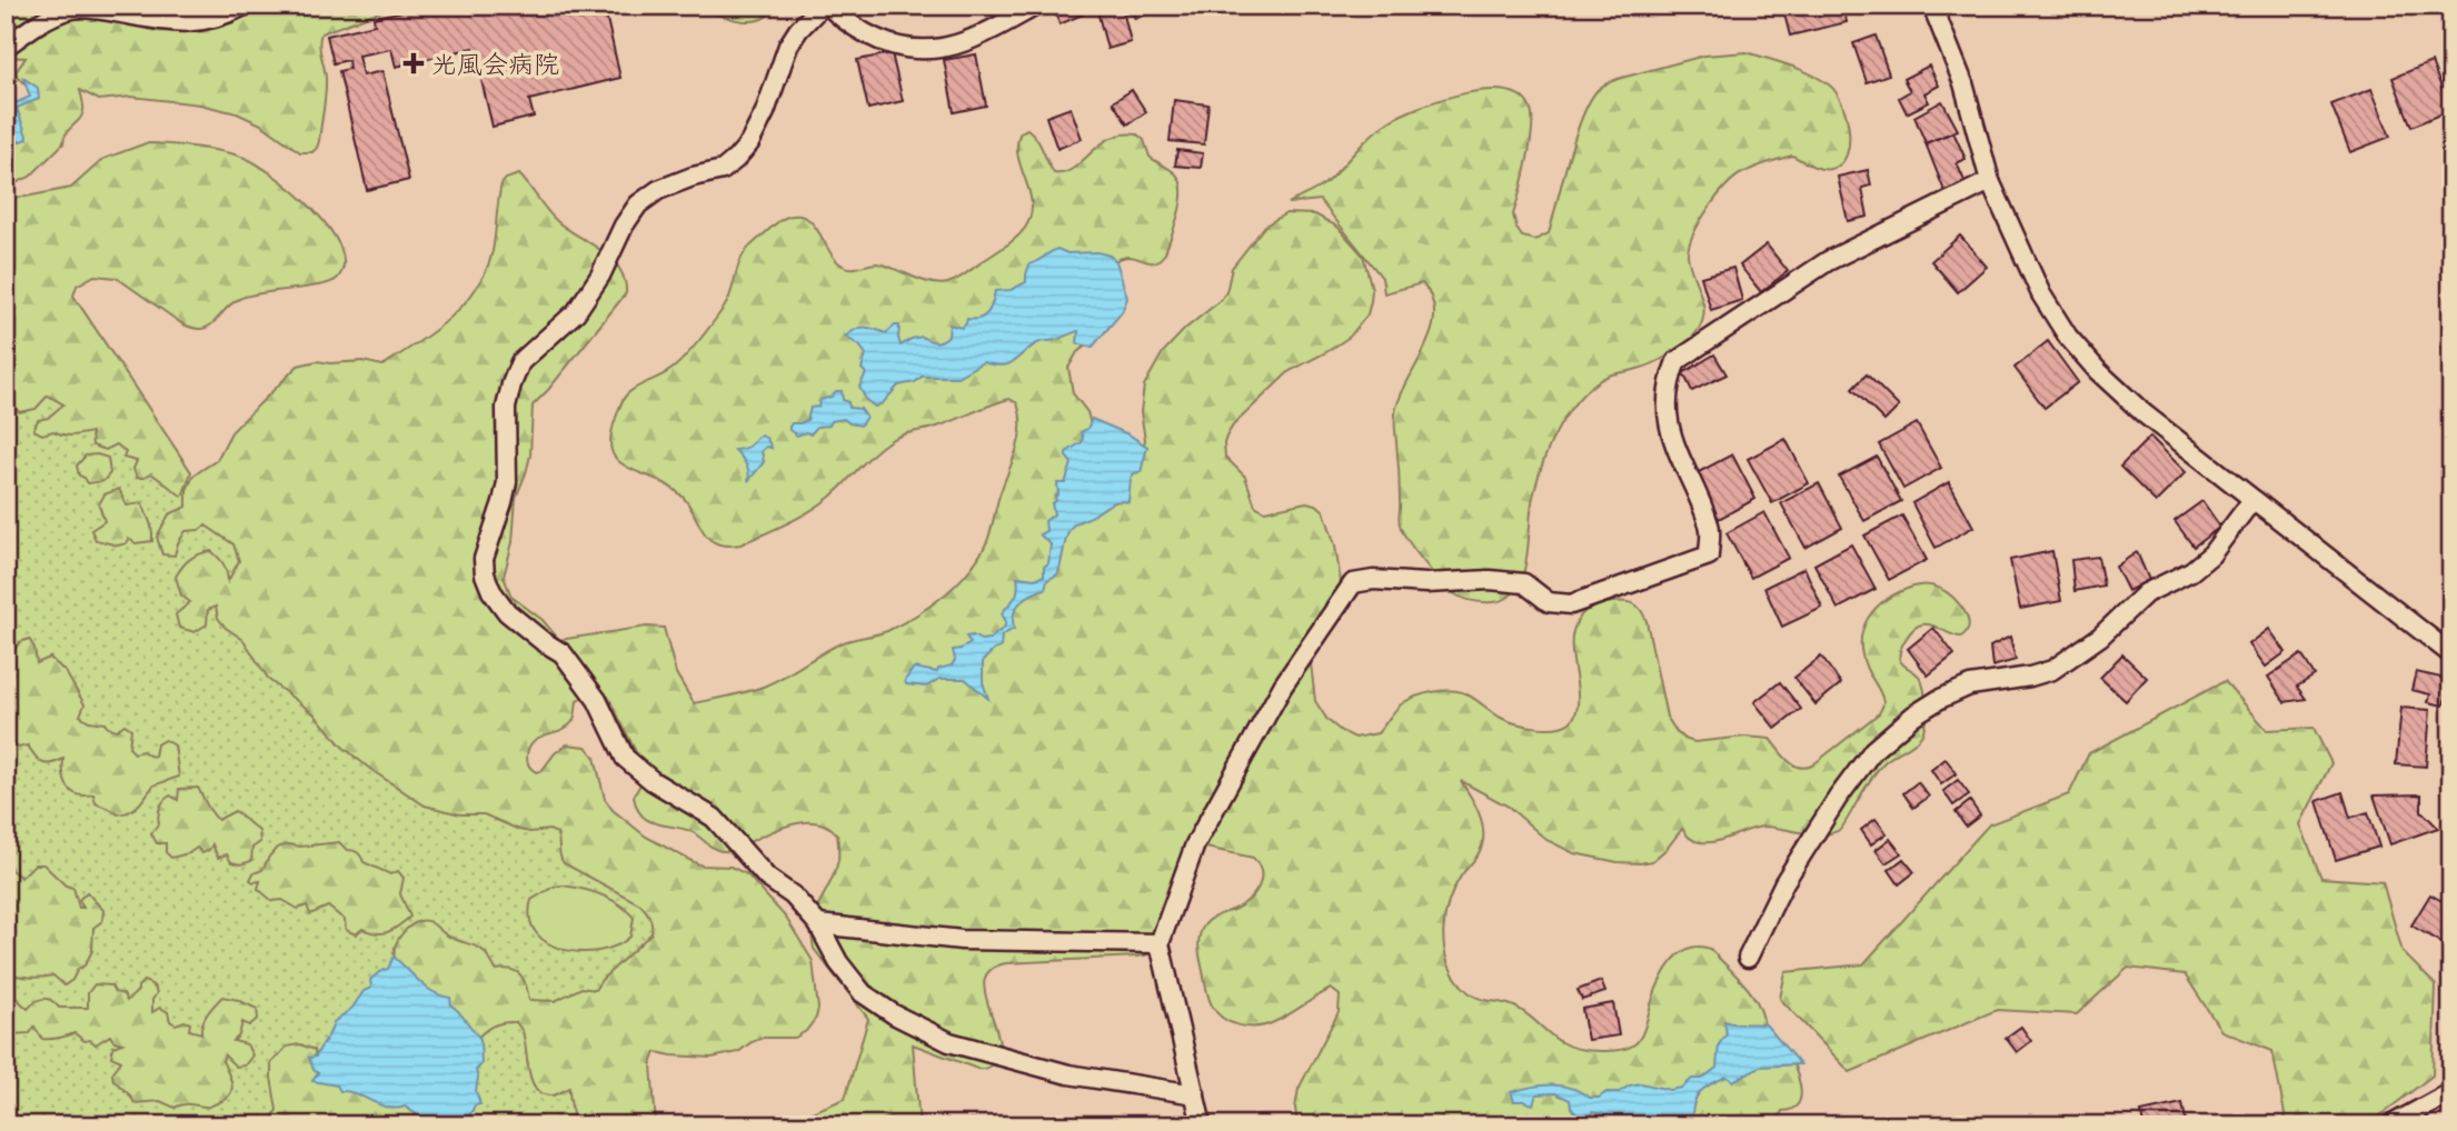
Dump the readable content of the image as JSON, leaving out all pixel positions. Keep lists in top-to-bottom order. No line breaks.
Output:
{"places":{"health":["光風会病院"]}}
